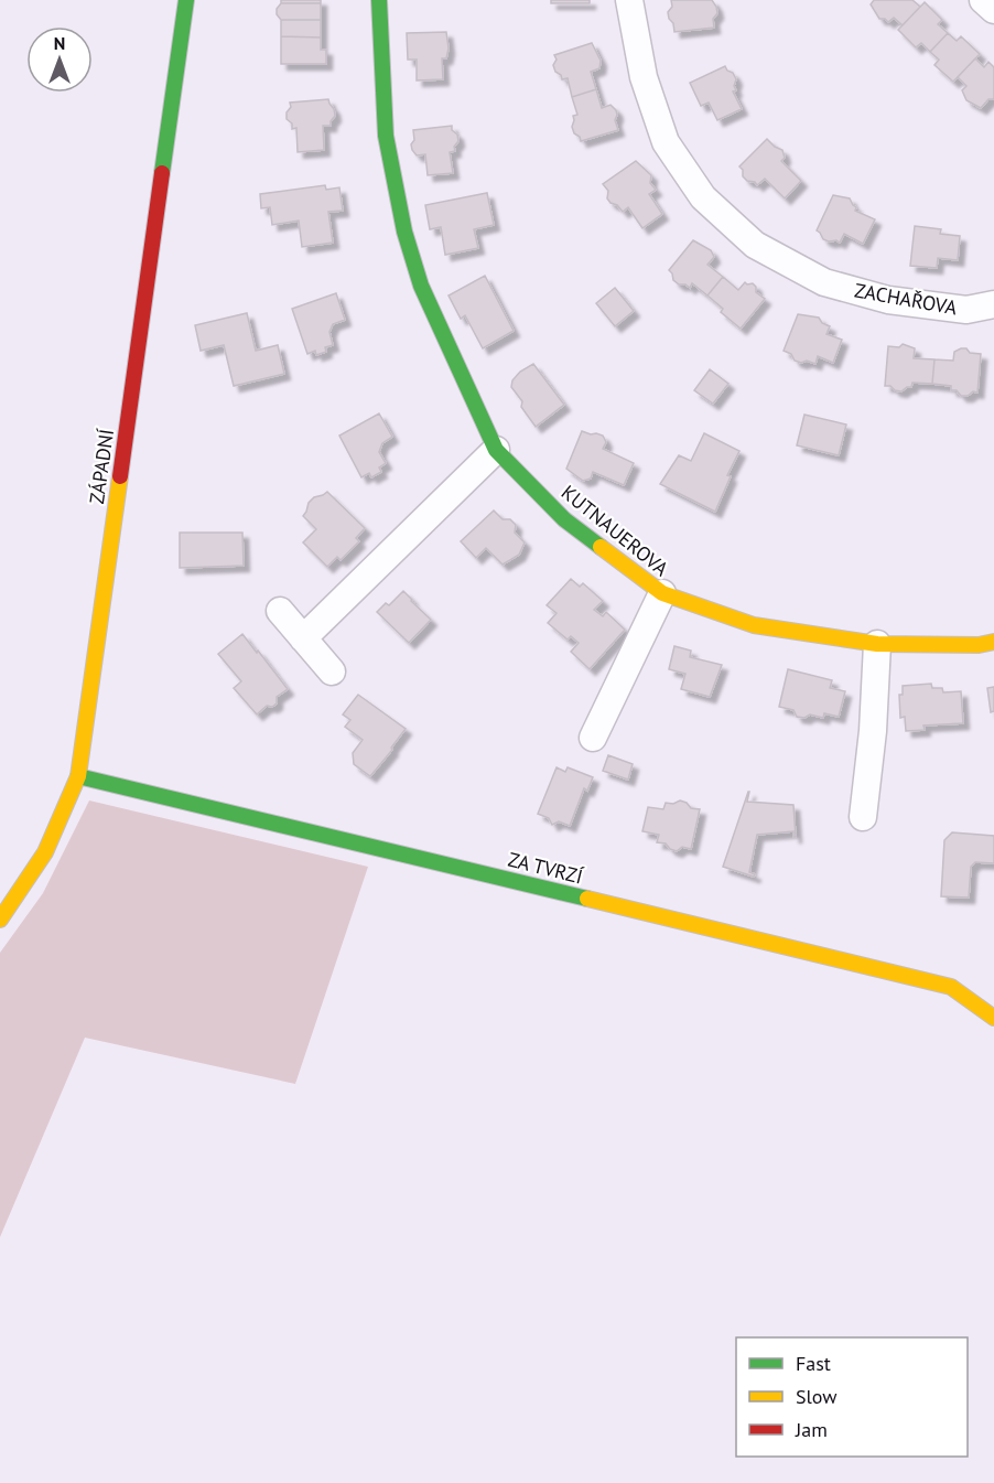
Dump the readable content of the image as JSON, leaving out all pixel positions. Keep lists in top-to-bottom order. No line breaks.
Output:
{"streets":{"street":["ZACHAŘOVA","ZÁPADNÍ","KUTNAUEROVA","ZA TVRZÍ"]},"crossings":[["ZÁPADNÍ","ZA TVRZÍ"]],"legend":["Fast","Slow","Jam"],"north":"top"}
